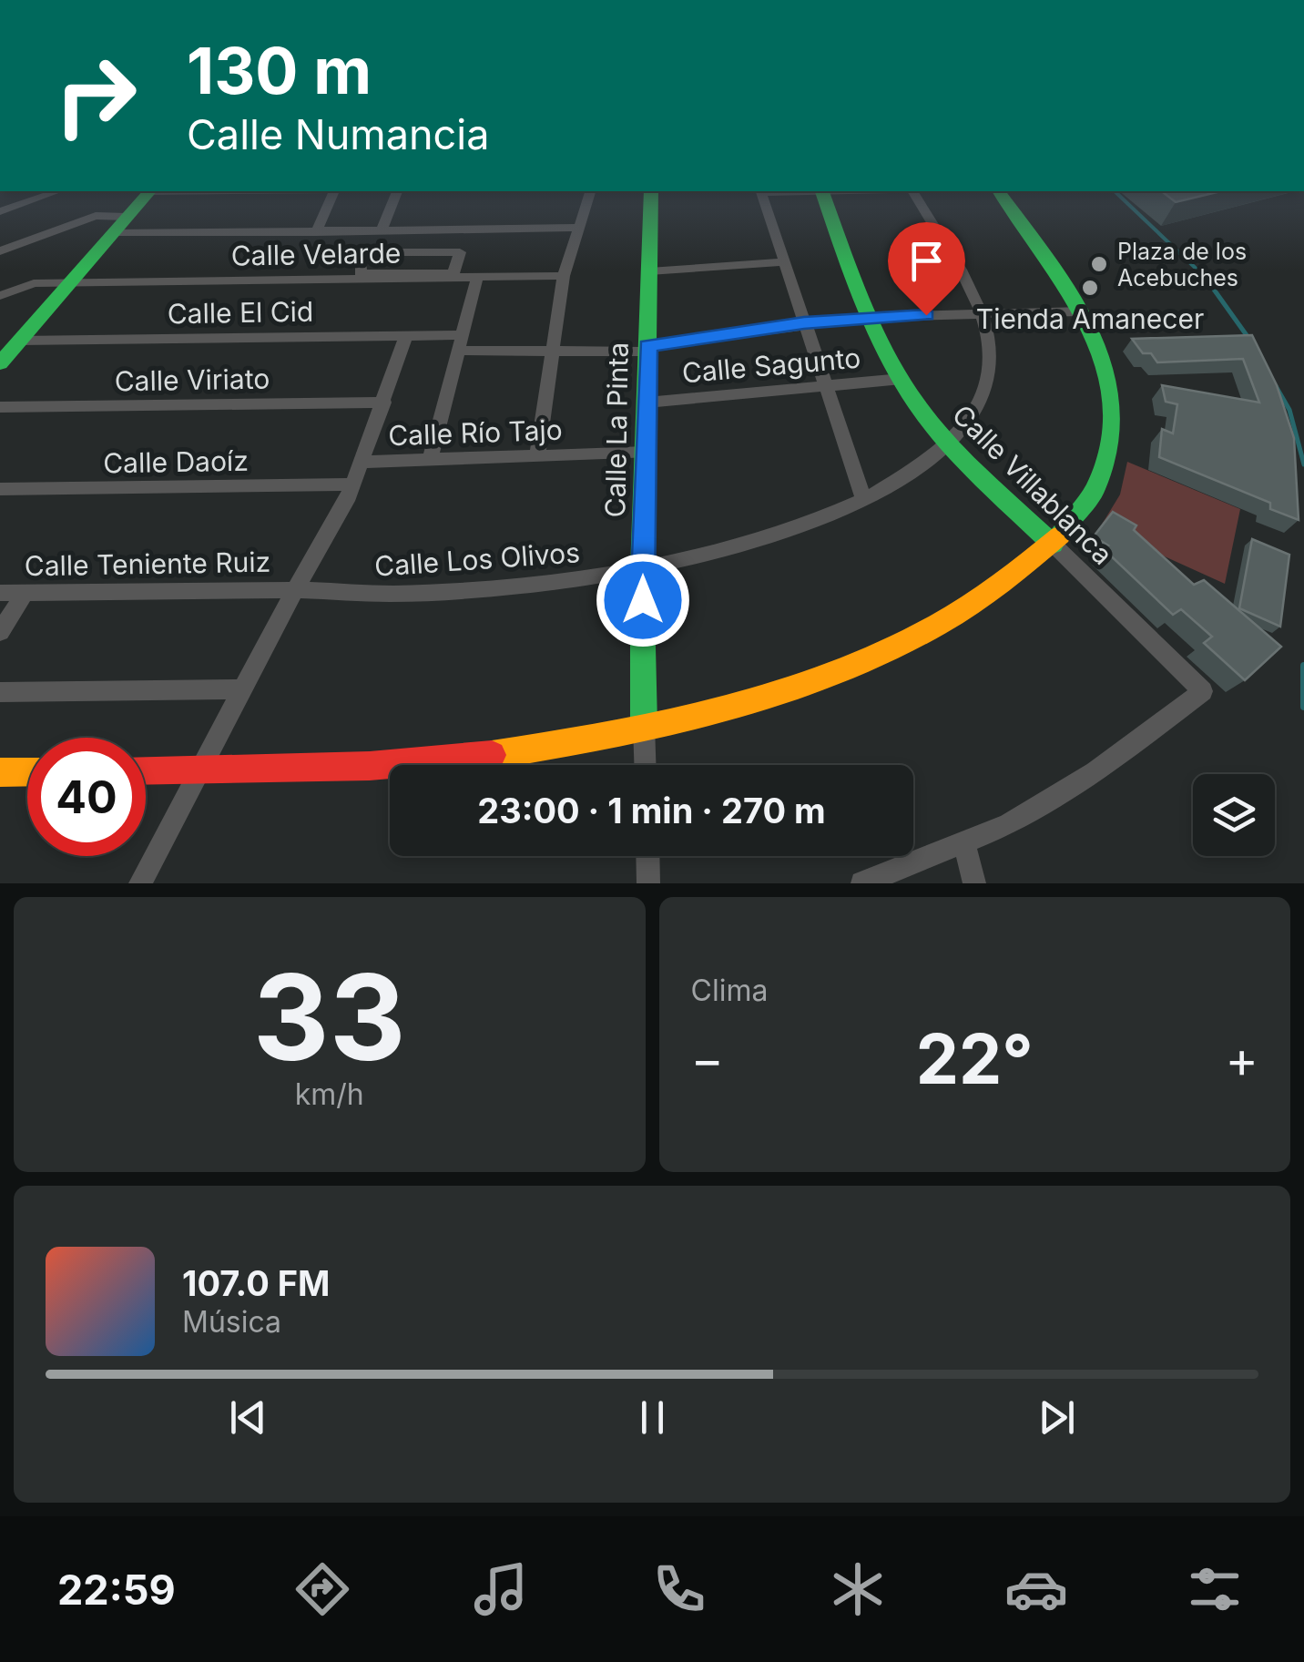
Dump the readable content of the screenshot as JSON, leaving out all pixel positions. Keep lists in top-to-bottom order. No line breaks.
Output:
{"streets":{"street":["Calle Velarde","Calle El Cid","Calle Sagunto","Calle Viriato","Calle La Pinta","Calle Río Tajo","Calle Daoíz","Calle Villablanca","Calle Los Olivos","Calle Teniente Ruiz"]},"crossings":[["Calle El Cid","Calle La Pinta"],["Calle El Cid","Calle Villablanca"],["Calle El Cid","Calle Los Olivos"],["Calle Sagunto","Calle La Pinta"],["Calle Sagunto","Calle Villablanca"],["Calle La Pinta","Calle Río Tajo"],["Calle La Pinta","Calle Los Olivos"],["Calle Villablanca","Calle Los Olivos"],["Calle Los Olivos","Calle Teniente Ruiz"]],"places":["Plaza de los Acebuches","Tienda Amanecer"],"page":{"turn":["130 m","Calle Numancia"],"limit":"40","trip":"23:00 · 1 min · 270 m","tile":[["33","km/h"],"Clima"],"heat":["−","22°","+"],"song":["107.0 FM","Música"],"tabs":"22:59"}}
